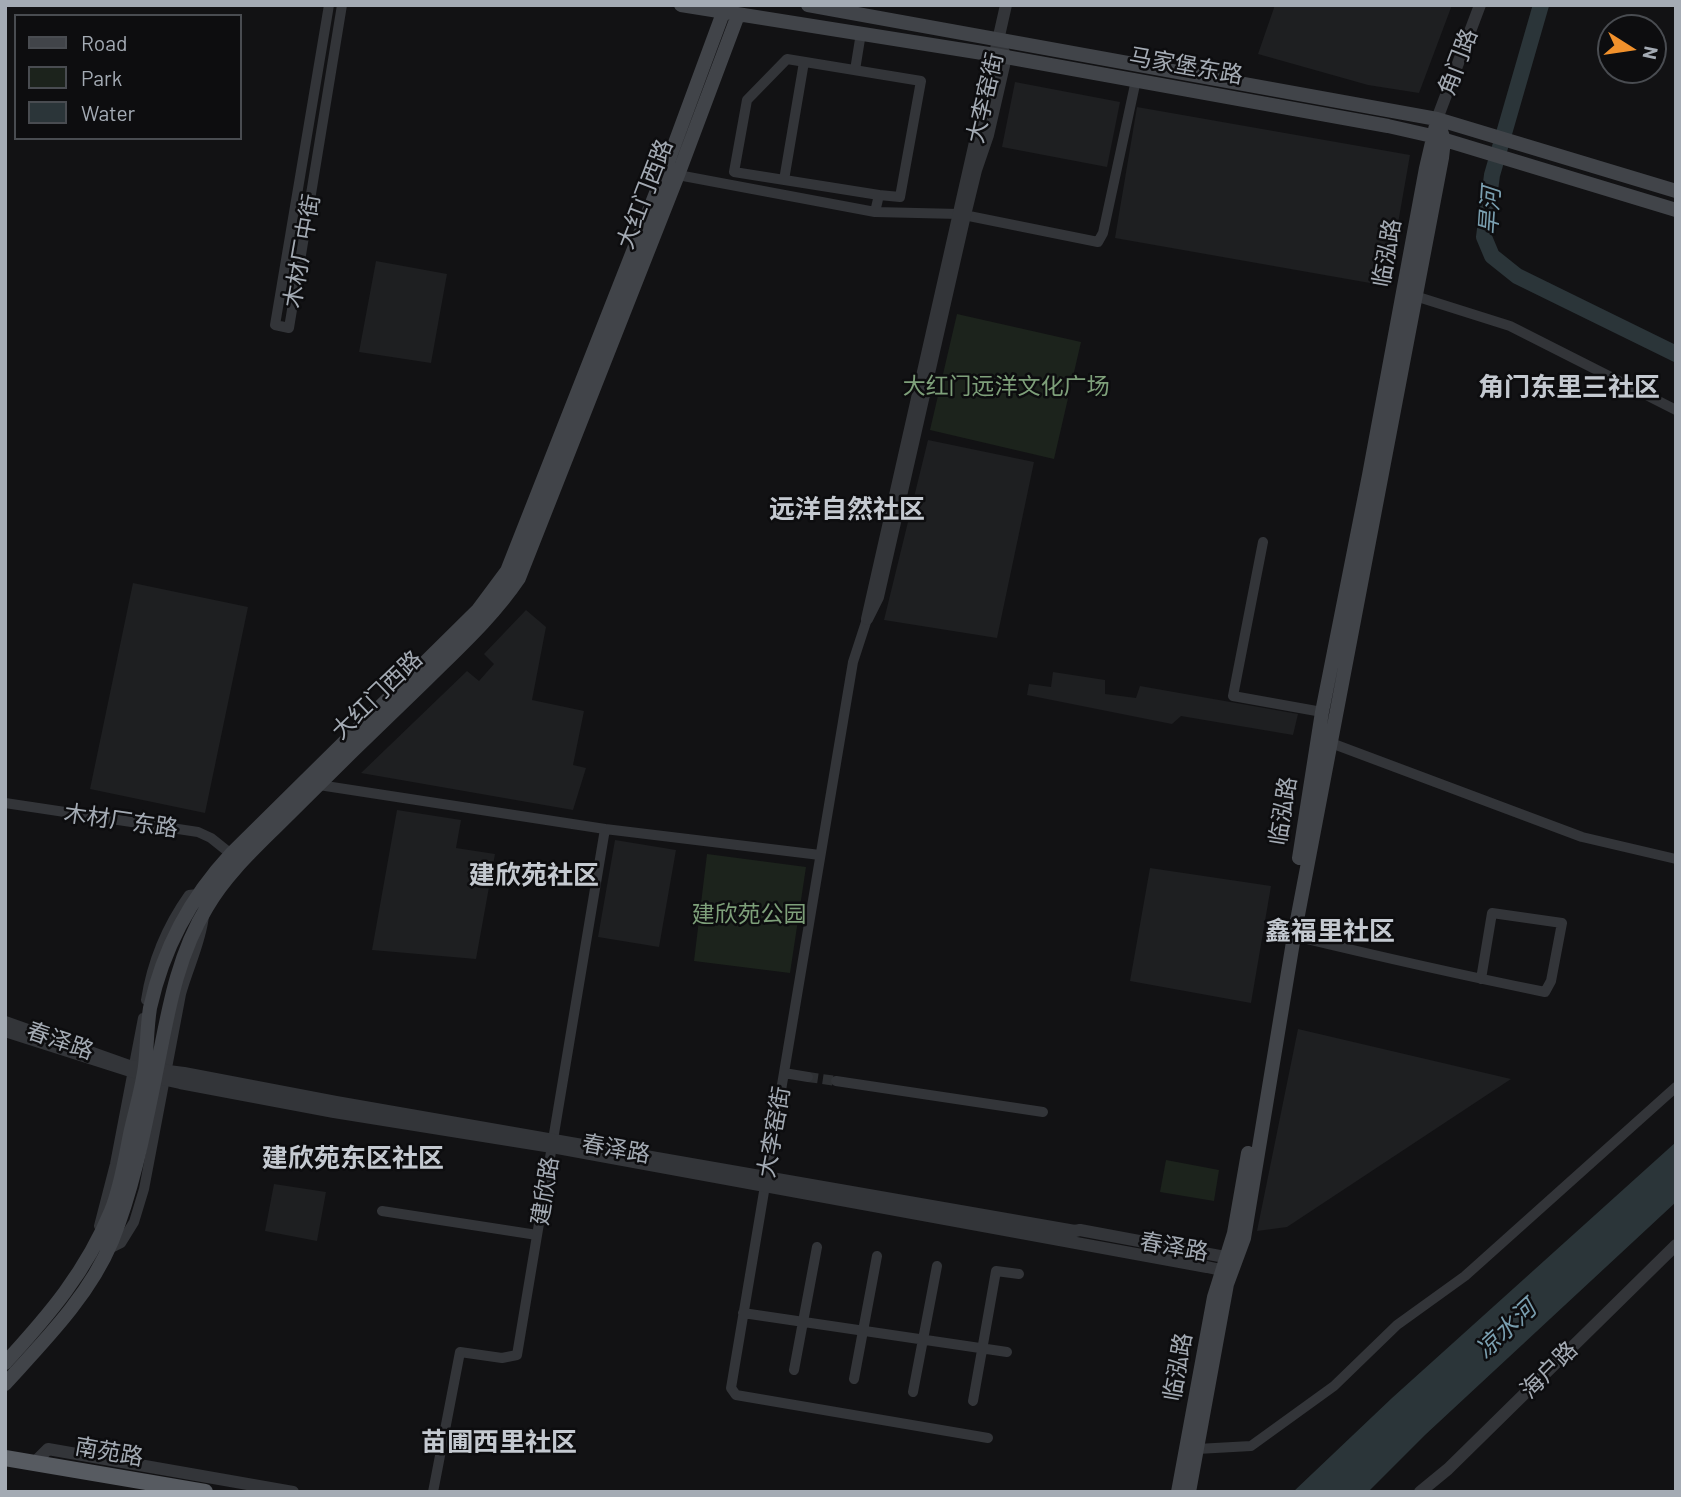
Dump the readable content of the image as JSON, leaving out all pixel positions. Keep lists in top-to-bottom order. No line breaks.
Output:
{"streets":{"highway":["南苑路"],"main road":["马家堡东路","大红门西路","临泓路"],"street":["角门路","大李窑街","木材厂中街","木材厂东路","春泽路","建欣路","海户路"]},"crossings":[["角门路","马家堡东路"],["马家堡东路","大李窑街"],["马家堡东路","大红门西路"],["马家堡东路","临泓路"],["大李窑街","春泽路"],["大红门西路","木材厂东路"],["大红门西路","春泽路"],["临泓路","春泽路"],["春泽路","建欣路"]],"districts":["角门东里三社区","远洋自然社区","建欣苑社区","鑫福里社区","建欣苑东区社区","苗圃西里社区"],"water":["旱河","凉水河"],"parks":["大红门远洋文化广场","建欣苑公园"],"legend":["Road","Park","Water"],"north":"right"}
